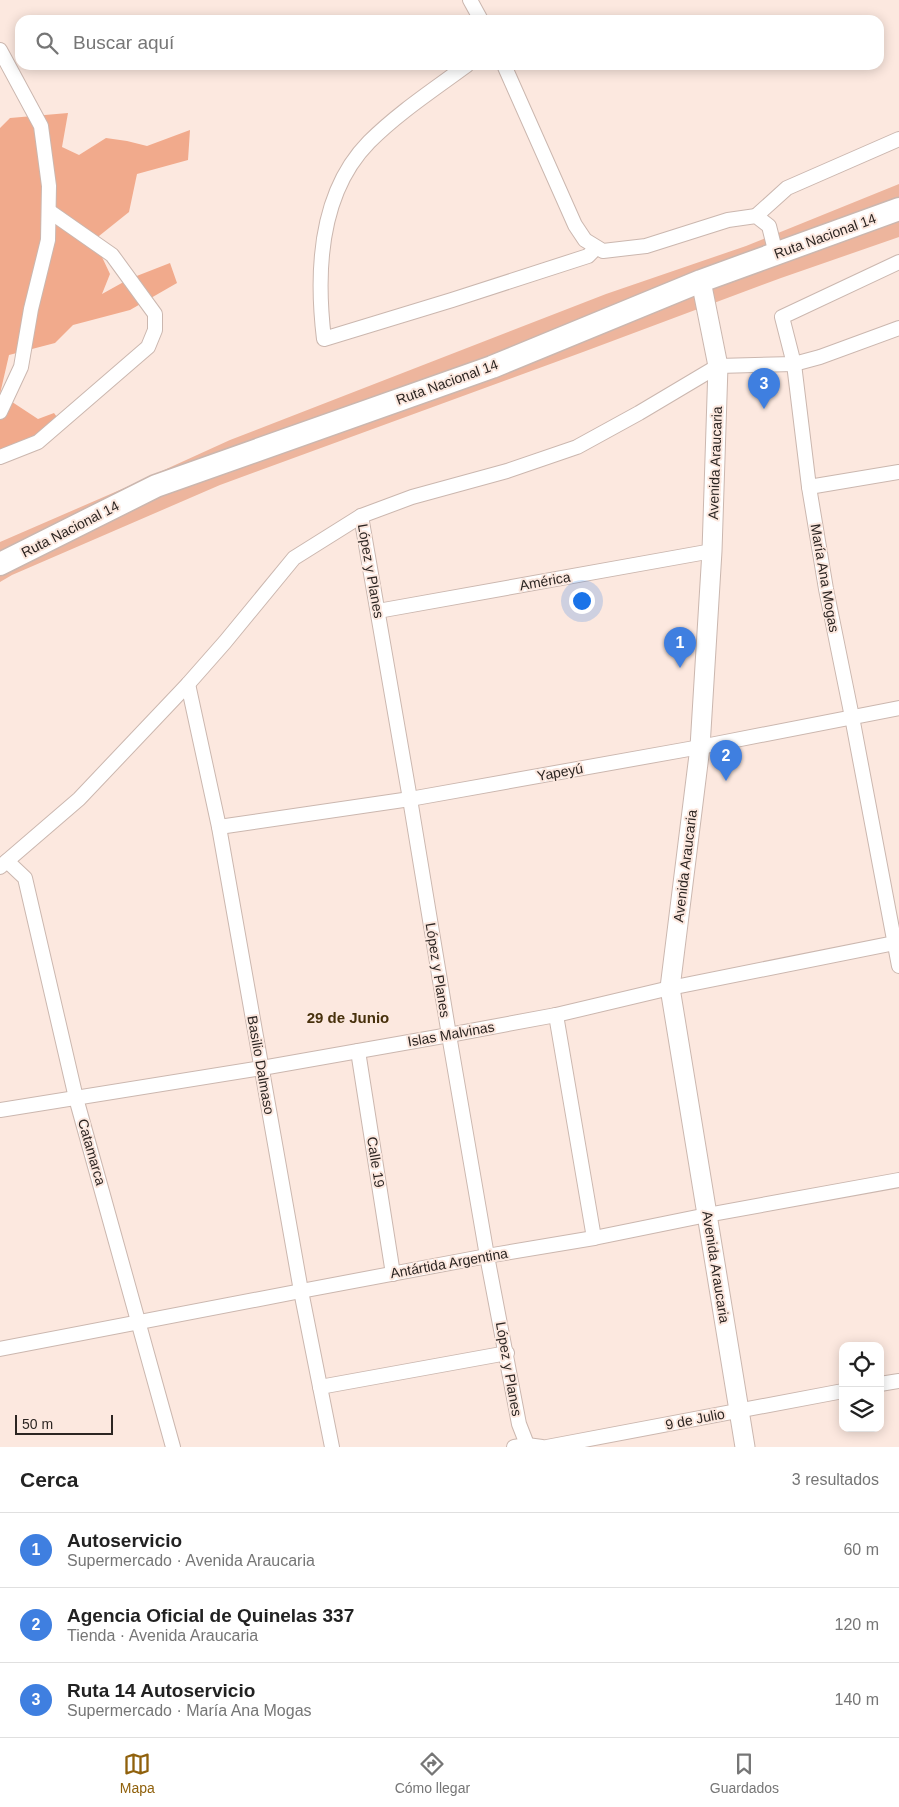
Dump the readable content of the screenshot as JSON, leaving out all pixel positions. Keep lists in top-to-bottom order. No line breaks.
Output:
{"streets":{"highway":["Ruta Nacional 14"],"main road":["Avenida Araucaria"],"street":["López y Planes","María Ana Mogas","América","Yapeyú","Islas Malvinas","Basilio Dalmaso","Catamarca","Calle 19","Antártida Argentina","9 de Julio"]},"crossings":[["Ruta Nacional 14","Avenida Araucaria"],["Avenida Araucaria","América"],["Avenida Araucaria","Yapeyú"],["Avenida Araucaria","Islas Malvinas"],["Avenida Araucaria","Antártida Argentina"],["Avenida Araucaria","9 de Julio"],["López y Planes","América"],["López y Planes","Yapeyú"],["López y Planes","Islas Malvinas"],["López y Planes","Antártida Argentina"],["María Ana Mogas","Yapeyú"],["María Ana Mogas","Islas Malvinas"],["Yapeyú","Basilio Dalmaso"],["Islas Malvinas","Basilio Dalmaso"],["Islas Malvinas","Catamarca"],["Islas Malvinas","Calle 19"],["Basilio Dalmaso","Antártida Argentina"],["Catamarca","Antártida Argentina"],["Calle 19","Antártida Argentina"]],"districts":["29 de Junio"],"scale_bar":"50 m","page":{"search":"Buscar aquí","pins":["3","1","2"],"scale":"50 m","heading":["Cerca","3 resultados"],"list":[{"mark":"1","name":"Autoservicio","note":"Supermercado · Avenida Araucaria","value":"60 m"},{"mark":"2","name":"Agencia Oficial de Quinelas 337","note":"Tienda · Avenida Araucaria","value":"120 m"},{"mark":"3","name":"Ruta 14 Autoservicio","note":"Supermercado · María Ana Mogas","value":"140 m"}],"nav":["Mapa","Cómo llegar","Guardados"]}}
